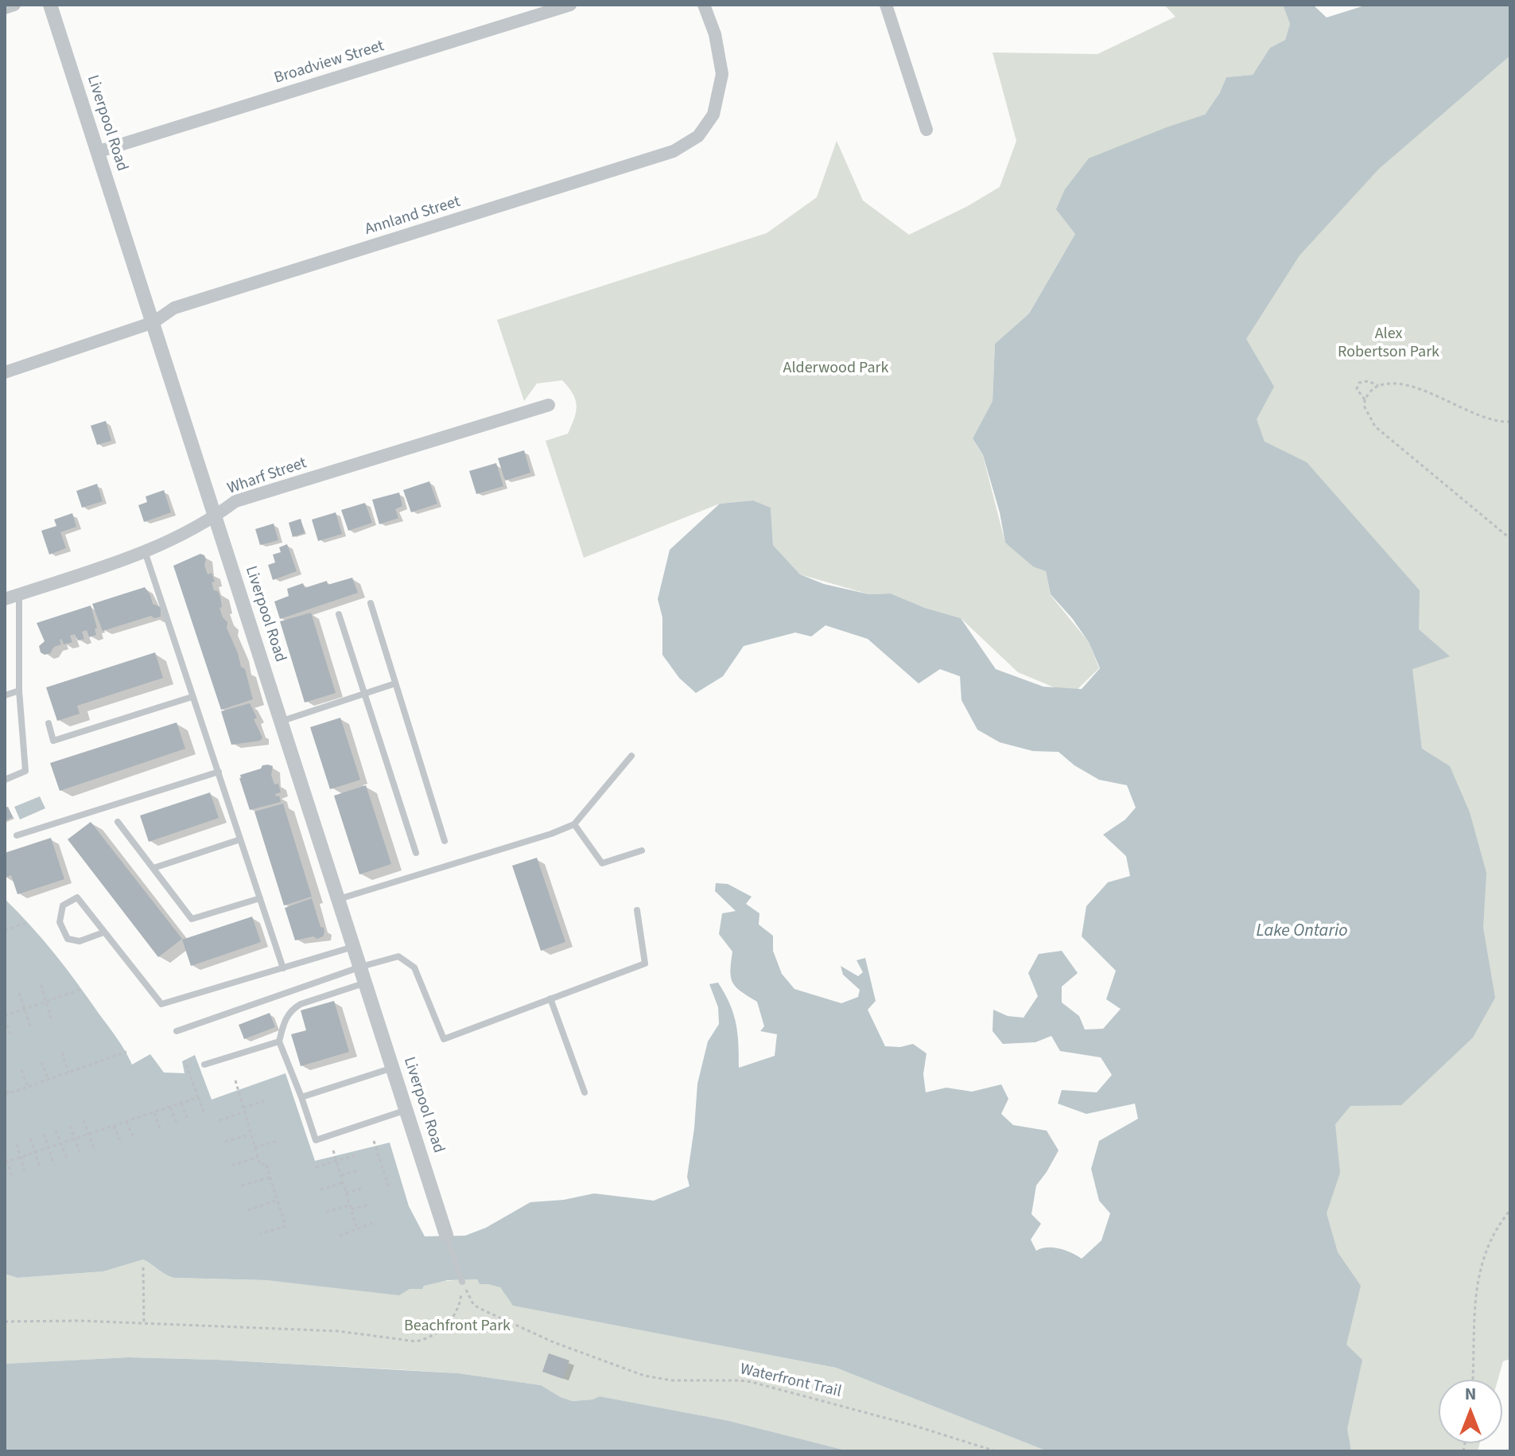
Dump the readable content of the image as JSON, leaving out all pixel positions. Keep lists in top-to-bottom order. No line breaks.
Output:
{"streets":{"street":["Broadview Street","Liverpool Road","Annland Street","Wharf Street"],"path":["Waterfront Trail"]},"crossings":[["Broadview Street","Liverpool Road"],["Liverpool Road","Annland Street"],["Liverpool Road","Wharf Street"]],"water":["Lake Ontario"],"parks":["Alex Robertson Park","Alderwood Park","Beachfront Park"],"north":"top"}
